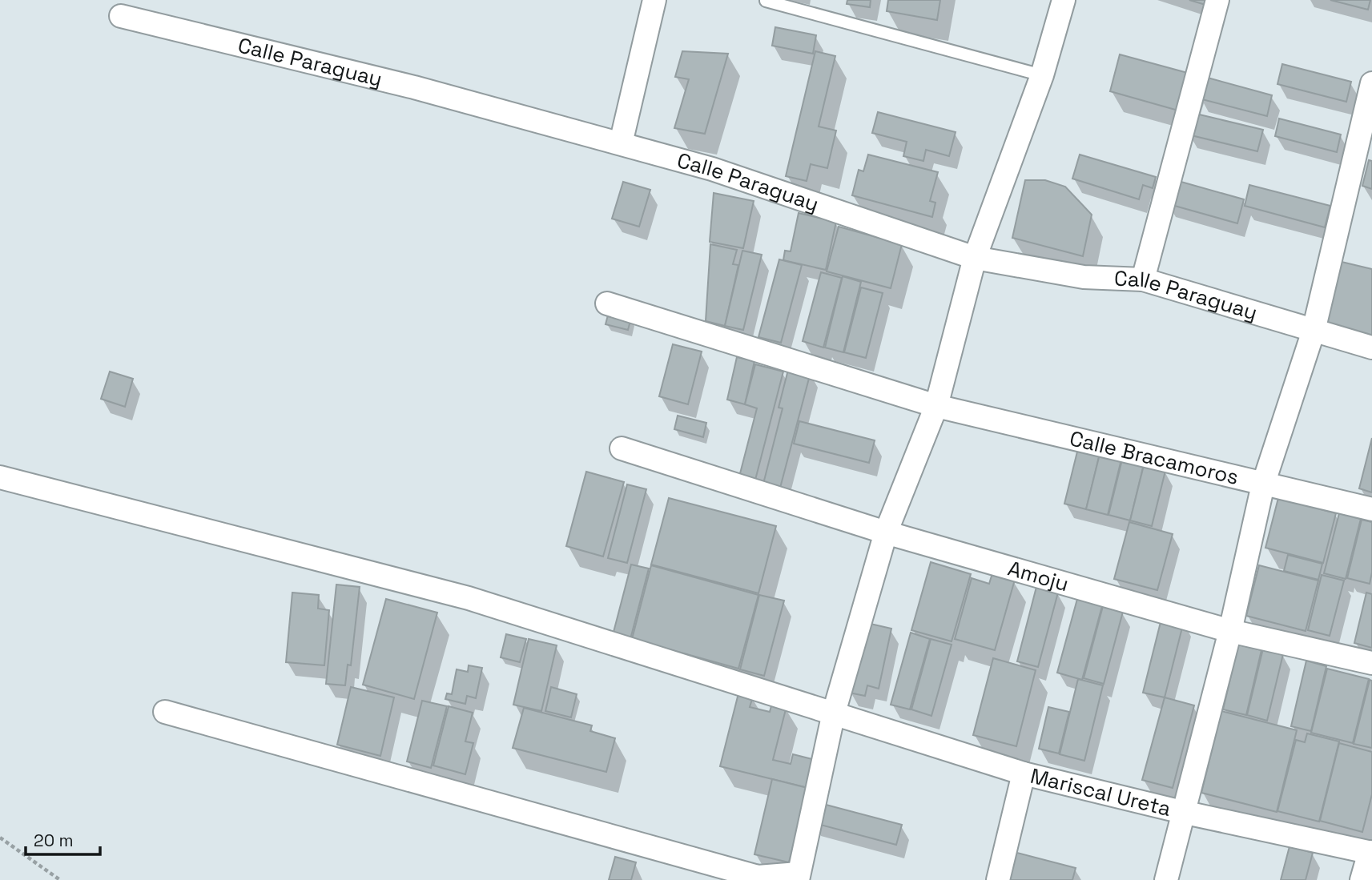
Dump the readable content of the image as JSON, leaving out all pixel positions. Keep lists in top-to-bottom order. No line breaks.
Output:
{"streets":{"street":["Calle Paraguay","Calle Bracamoros","Amoju","Mariscal Ureta"]},"scale_bar":"20 m"}
